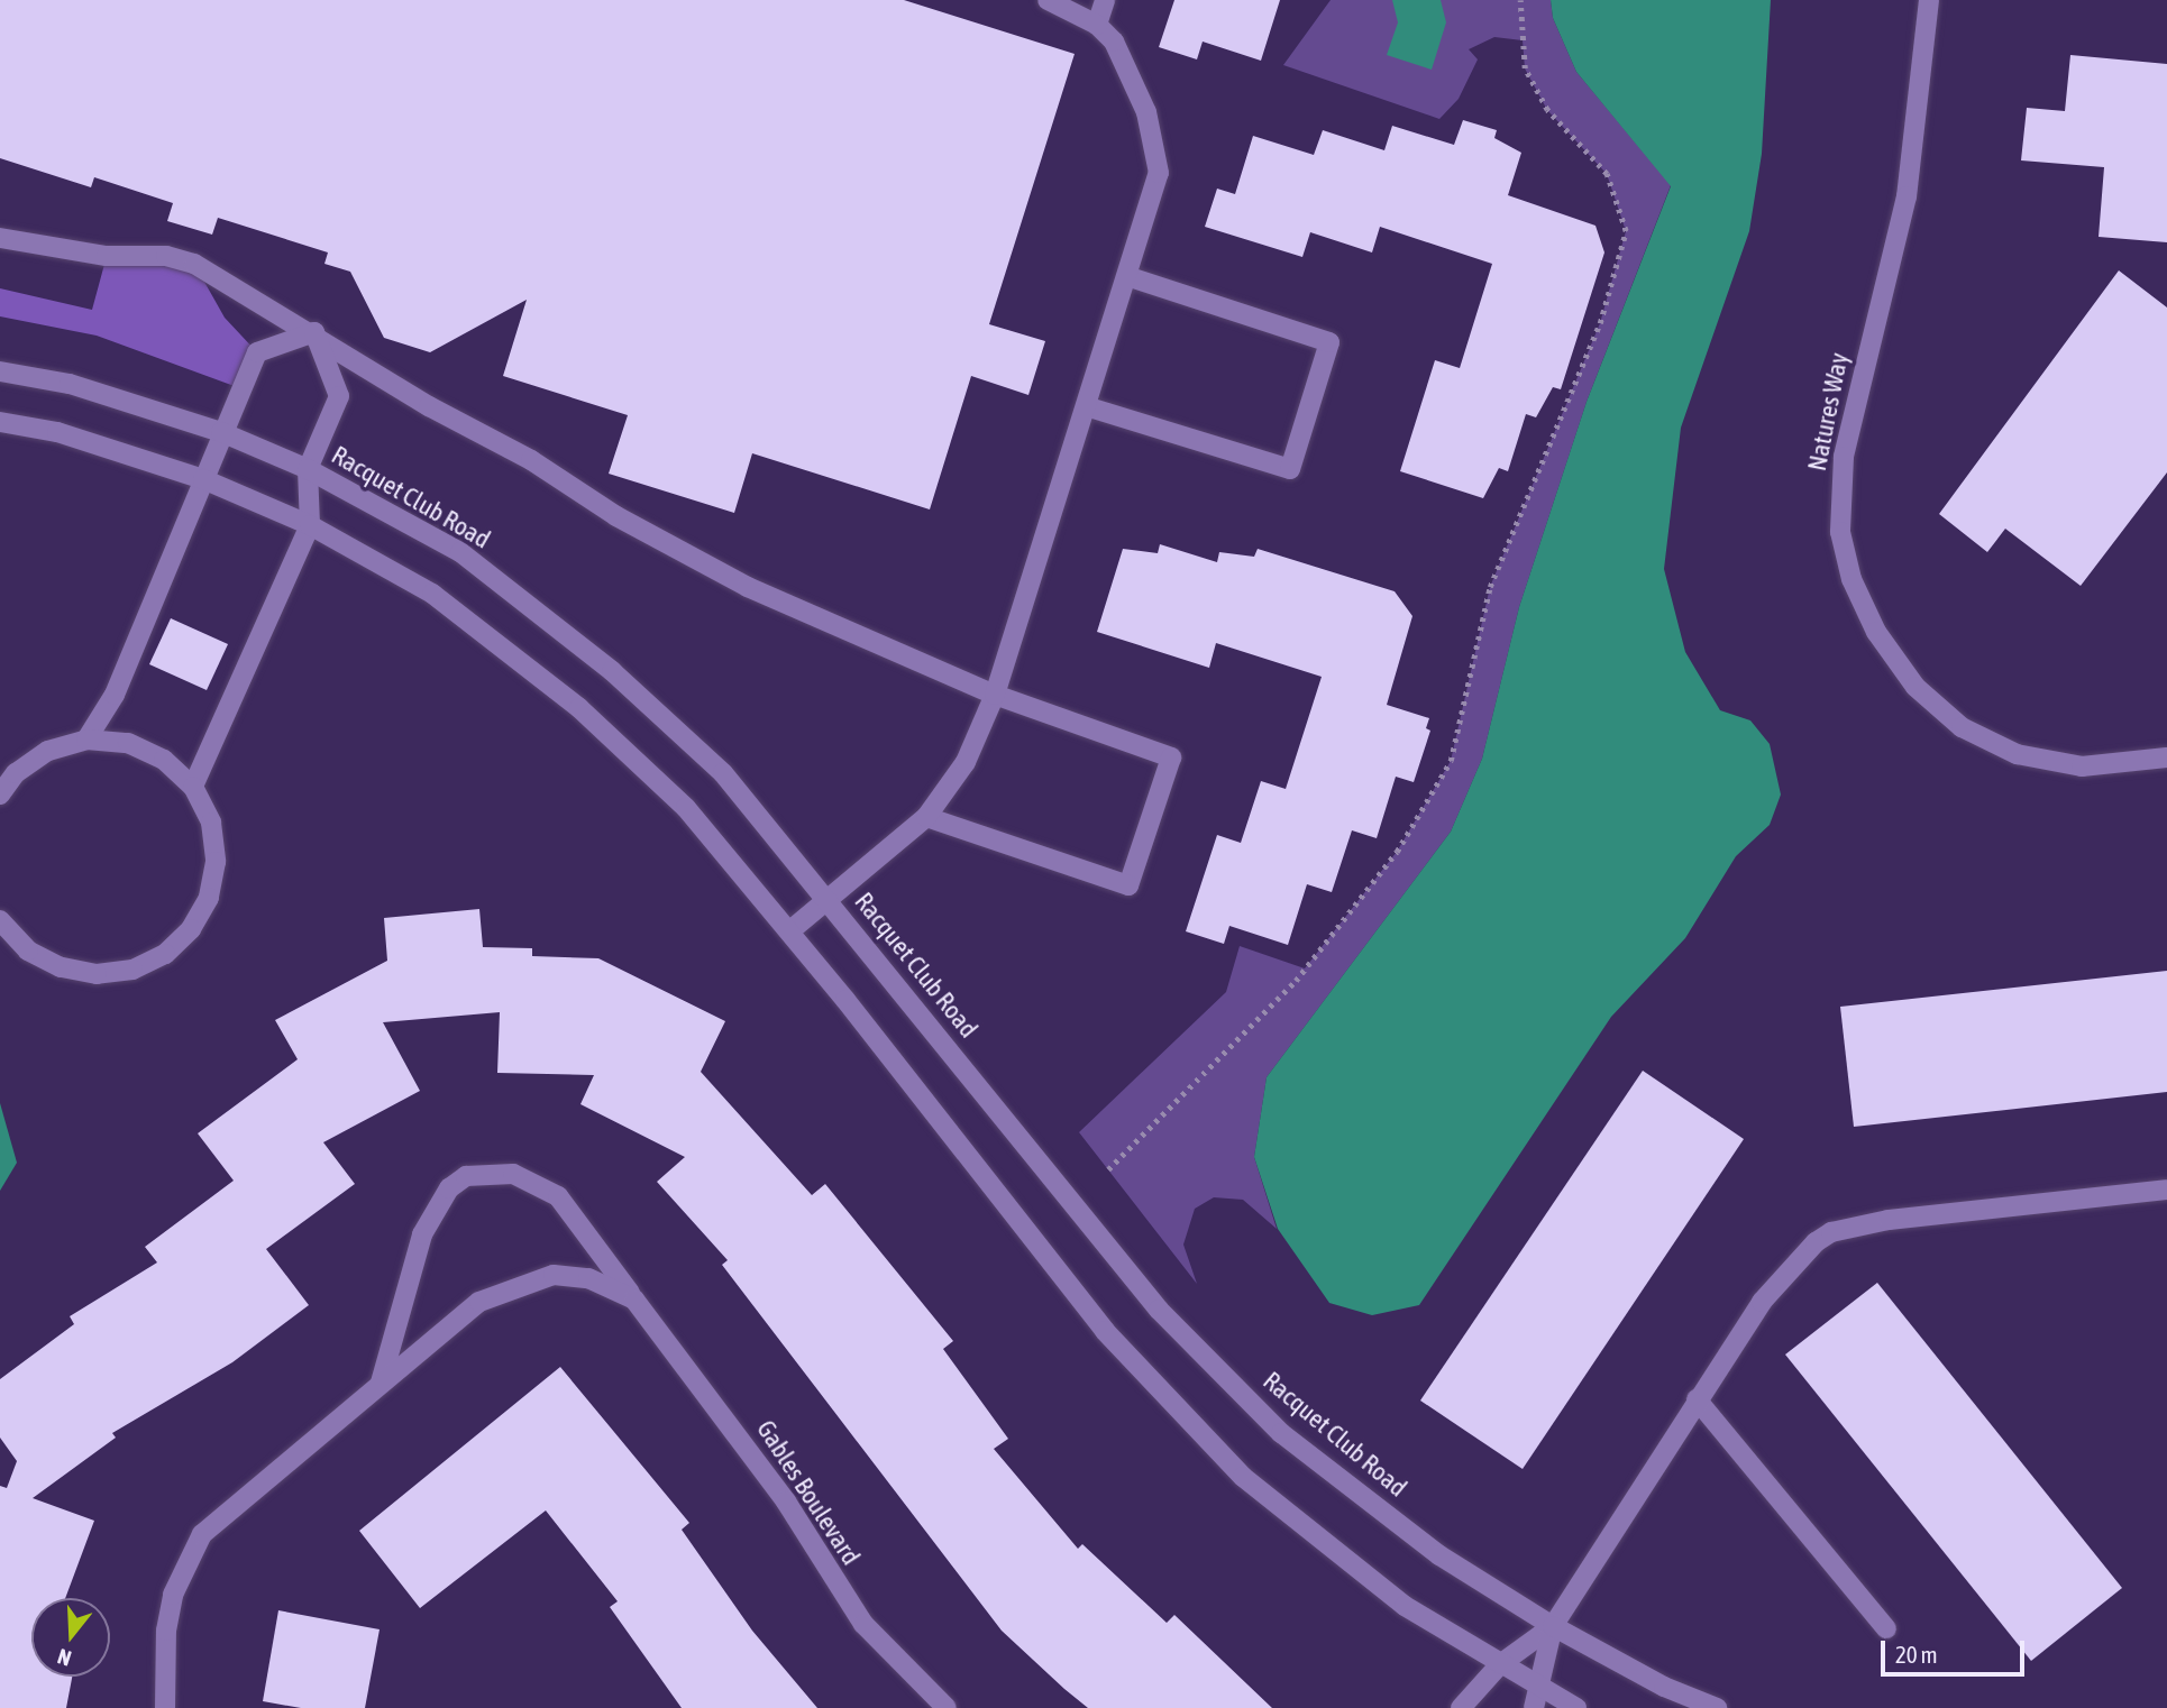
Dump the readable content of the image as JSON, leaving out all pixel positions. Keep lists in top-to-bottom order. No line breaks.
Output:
{"streets":{"street":["Natures Way","Racquet Club Road","Gables Boulevard"]},"scale_bar":"20 m","north":"bottom"}
